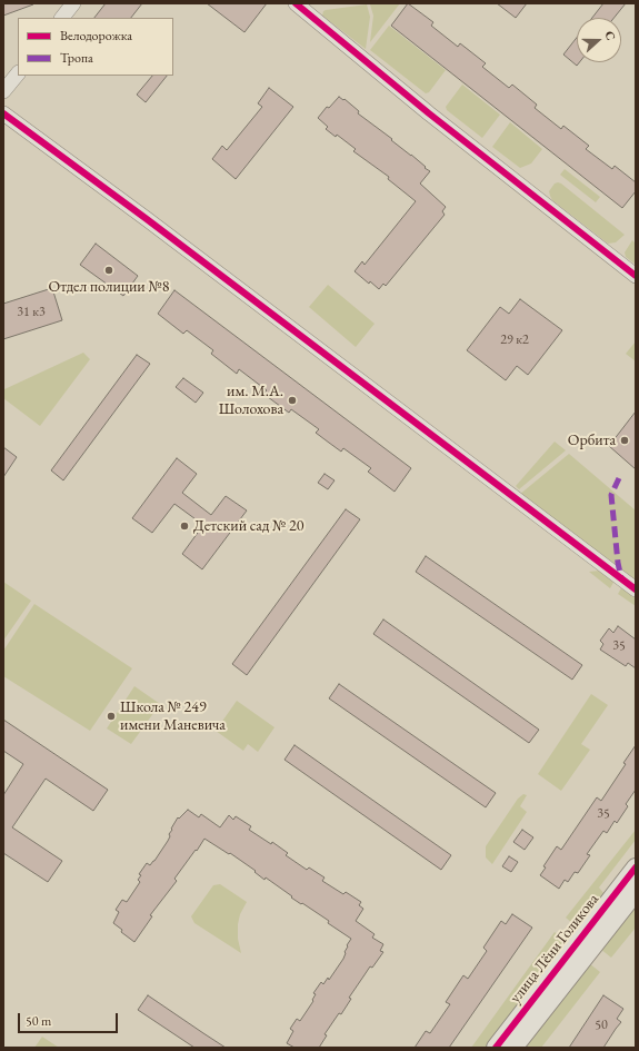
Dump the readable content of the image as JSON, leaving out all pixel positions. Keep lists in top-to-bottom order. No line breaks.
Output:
{"streets":{"street":["улица Лёни Голикова"]},"places":["Отдел полиции №8","им. М.А. Шолохова","Орбита","Детский сад № 20","Школа № 249 имени Маневича"],"house_numbers":["31 к3","29 к2","35","35","50"],"legend":["Велодорожка","Тропа"],"scale_bar":"50 m","north":"right"}
